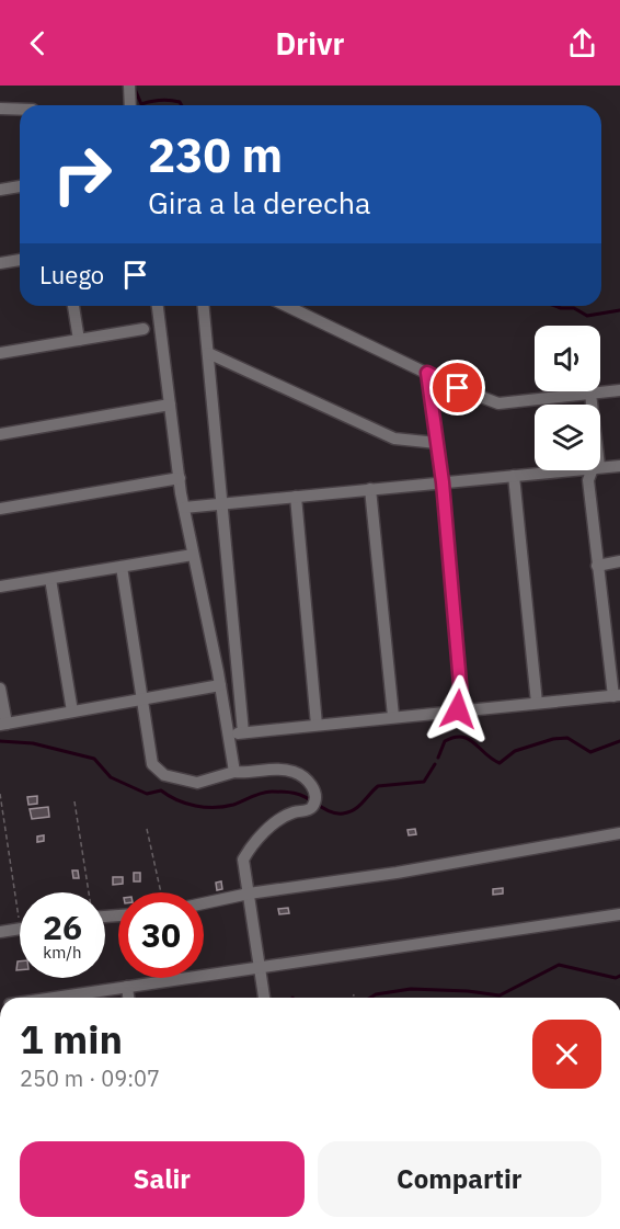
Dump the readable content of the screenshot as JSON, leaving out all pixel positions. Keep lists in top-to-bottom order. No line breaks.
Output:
{"page":{"header":"Drivr","turn":["230 m","Gira a la derecha"],"then":"Luego","speed":"26 km/h","limit":"30","heading":["1 min","250 m · 09:07"],"buttons":["Salir","Compartir"]}}
